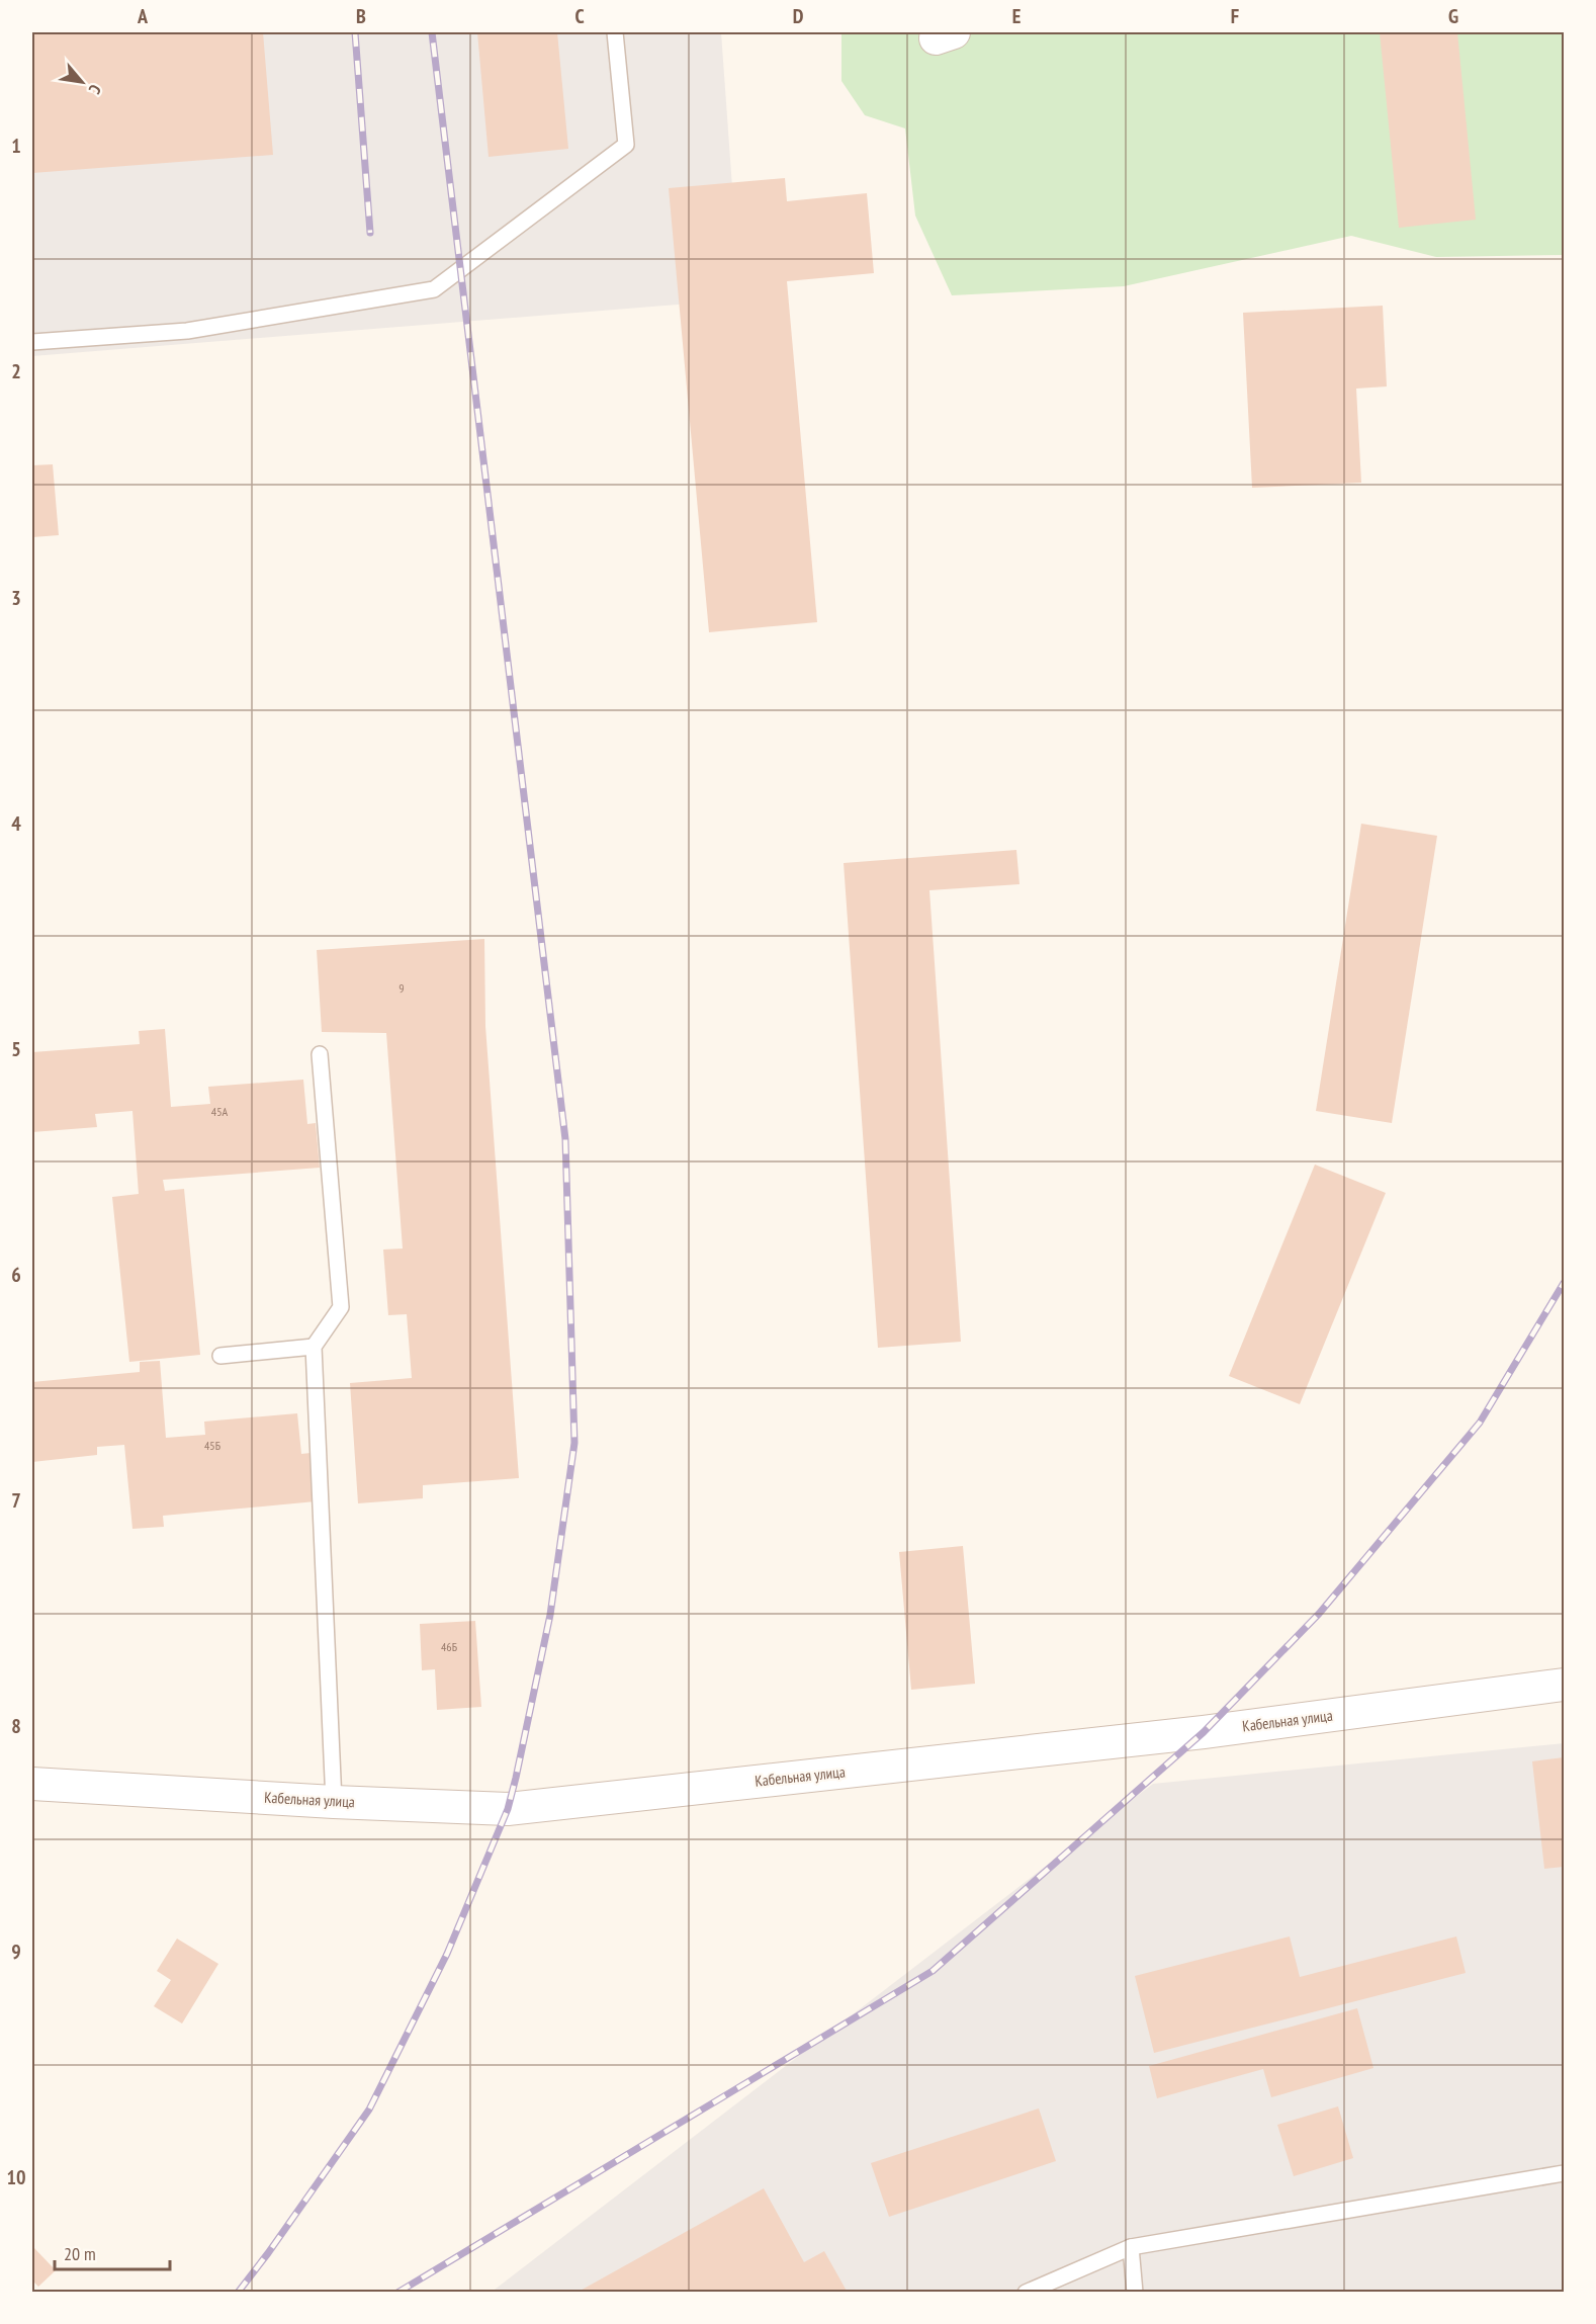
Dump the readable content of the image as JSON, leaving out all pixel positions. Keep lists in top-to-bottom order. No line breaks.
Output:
{"streets":{"street":["Кабельная улица"]},"house_numbers":["9","45А","45Б","46Б"],"scale_bar":"20 m","north":"bottom right","grid":{"columns":["A","B","C","D","E","F","G"],"rows":["1","2","3","4","5","6","7","8","9","10"]}}
